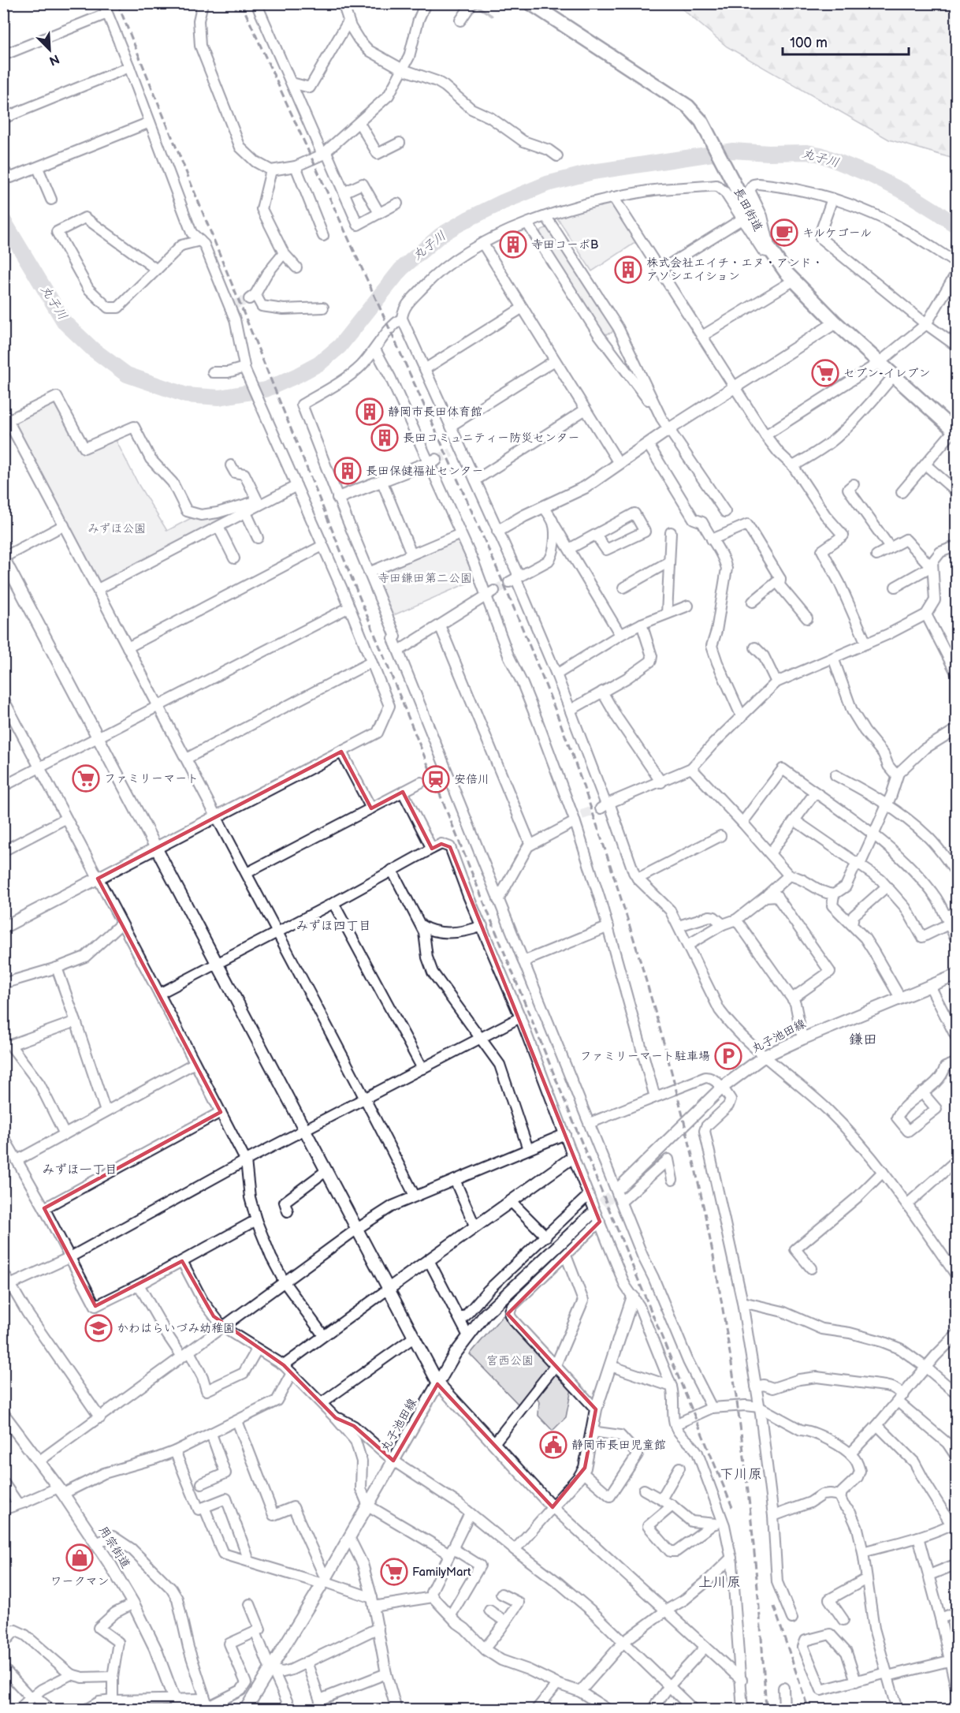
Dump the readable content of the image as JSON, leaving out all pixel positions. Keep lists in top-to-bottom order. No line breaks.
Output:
{"streets":{"main road":["長田街道"],"street":["丸子池田線","用宗街道"]},"districts":["みずほ四丁目","鎌田","みずほ一丁目","下川原","上川原"],"water":["丸子川"],"parks":["みずほ公園","寺田鎌田第二公園","宮西公園"],"places":{"cafe":["キルケゴール"],"building":["寺田コーポB","株式会社エイチ・エヌ・アンド・ アソシエイション","静岡市長田体育館","長田コミュニティー防災センター","長田保健福祉センター"],"supermarket":["セブン-イレブン","ファミリーマート","FamilyMart"],"station":["安倍川"],"parking":["ファミリーマート駐車場"],"school or university":["かわはらいづみ幼稚園"],"public building":["静岡市長田児童館"],"shop":["ワークマン"]},"scale_bar":"100 m","north":"bottom right"}
